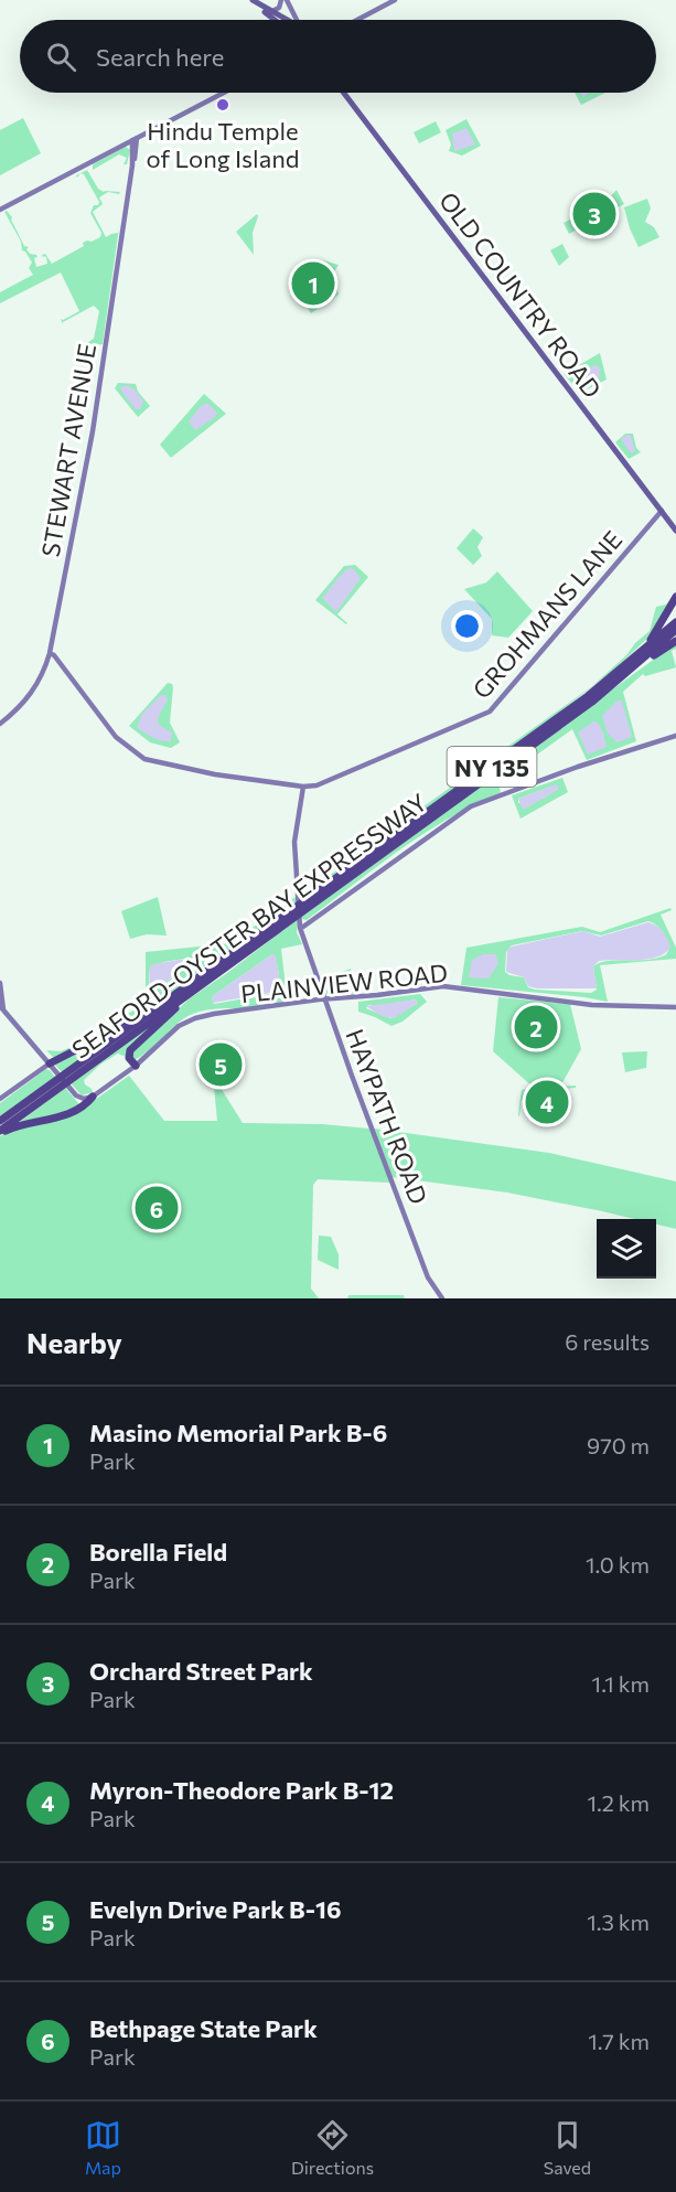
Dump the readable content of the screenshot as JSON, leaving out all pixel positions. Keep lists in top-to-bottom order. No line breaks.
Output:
{"streets":{"highway":["NY 135","SEAFORD-OYSTER BAY EXPRESSWAY"],"main road":["OLD COUNTRY ROAD"],"street":["STEWART AVENUE","GROHMANS LANE","PLAINVIEW ROAD","HAYPATH ROAD"]},"crossings":[["OLD COUNTRY ROAD","GROHMANS LANE"],["STEWART AVENUE","GROHMANS LANE"],["GROHMANS LANE","HAYPATH ROAD"],["PLAINVIEW ROAD","HAYPATH ROAD"]],"places":["Hindu Temple of Long Island"],"page":{"search":"Search here","pins":["3","1","2","5","4","6"],"heading":["Nearby","6 results"],"list":[{"mark":"1","name":"Masino Memorial Park B-6","note":"Park","value":"970 m"},{"mark":"2","name":"Borella Field","note":"Park","value":"1.0 km"},{"mark":"3","name":"Orchard Street Park","note":"Park","value":"1.1 km"},{"mark":"4","name":"Myron-Theodore Park B-12","note":"Park","value":"1.2 km"},{"mark":"5","name":"Evelyn Drive Park B-16","note":"Park","value":"1.3 km"},{"mark":"6","name":"Bethpage State Park","note":"Park","value":"1.7 km"}],"nav":["Map","Directions","Saved"]}}
